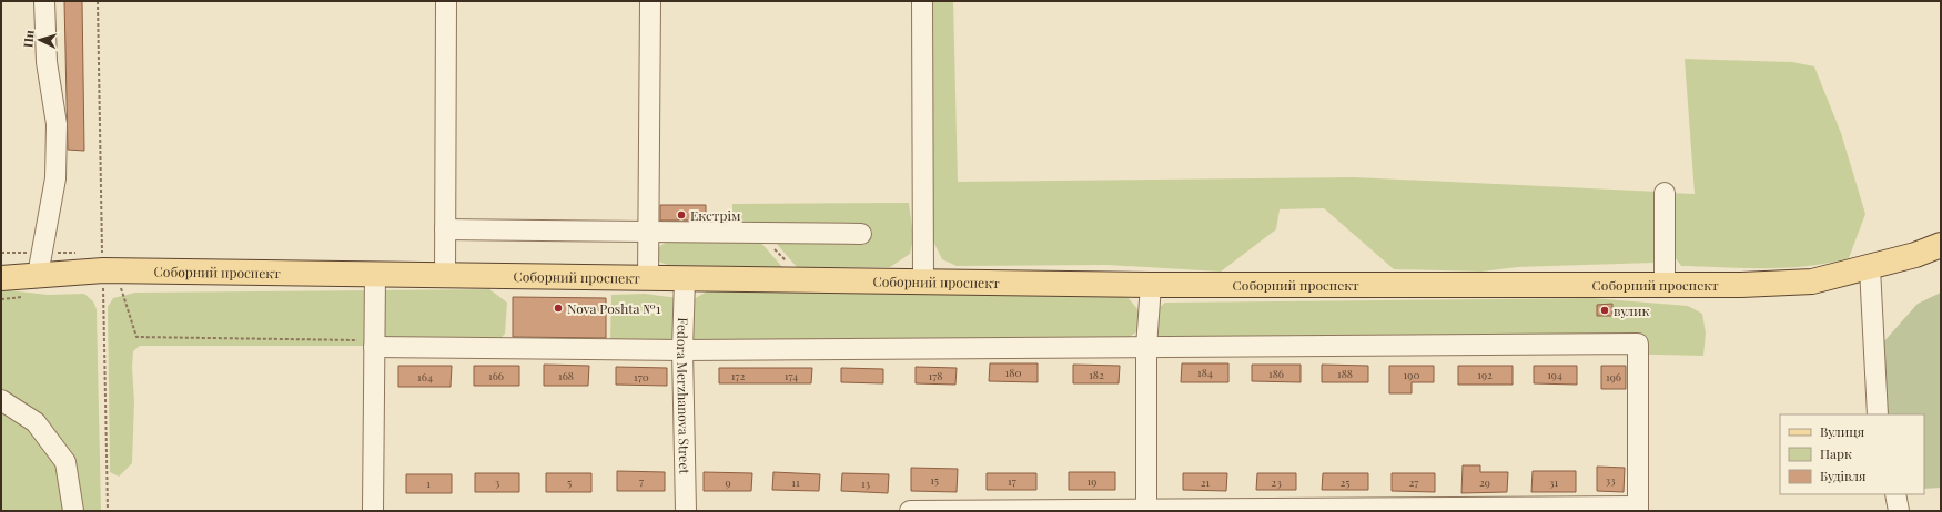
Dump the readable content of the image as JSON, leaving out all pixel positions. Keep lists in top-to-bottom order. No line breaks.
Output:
{"streets":{"main road":["Соборний проспект"],"street":["Fedora Merzhanova Street"]},"crossings":[["Соборний проспект","Fedora Merzhanova Street"]],"places":["Екстрім","Nova Poshta №1","вулик"],"house_numbers":["180","184","186","188","182","190","192","194","166","168","172","174","178","164","170","196","15","33","7","17","19","3","5","9","11","21","23","25","27","29","31","1","13"],"legend":["Вулиця","Парк","Будівля"],"north":"left"}
